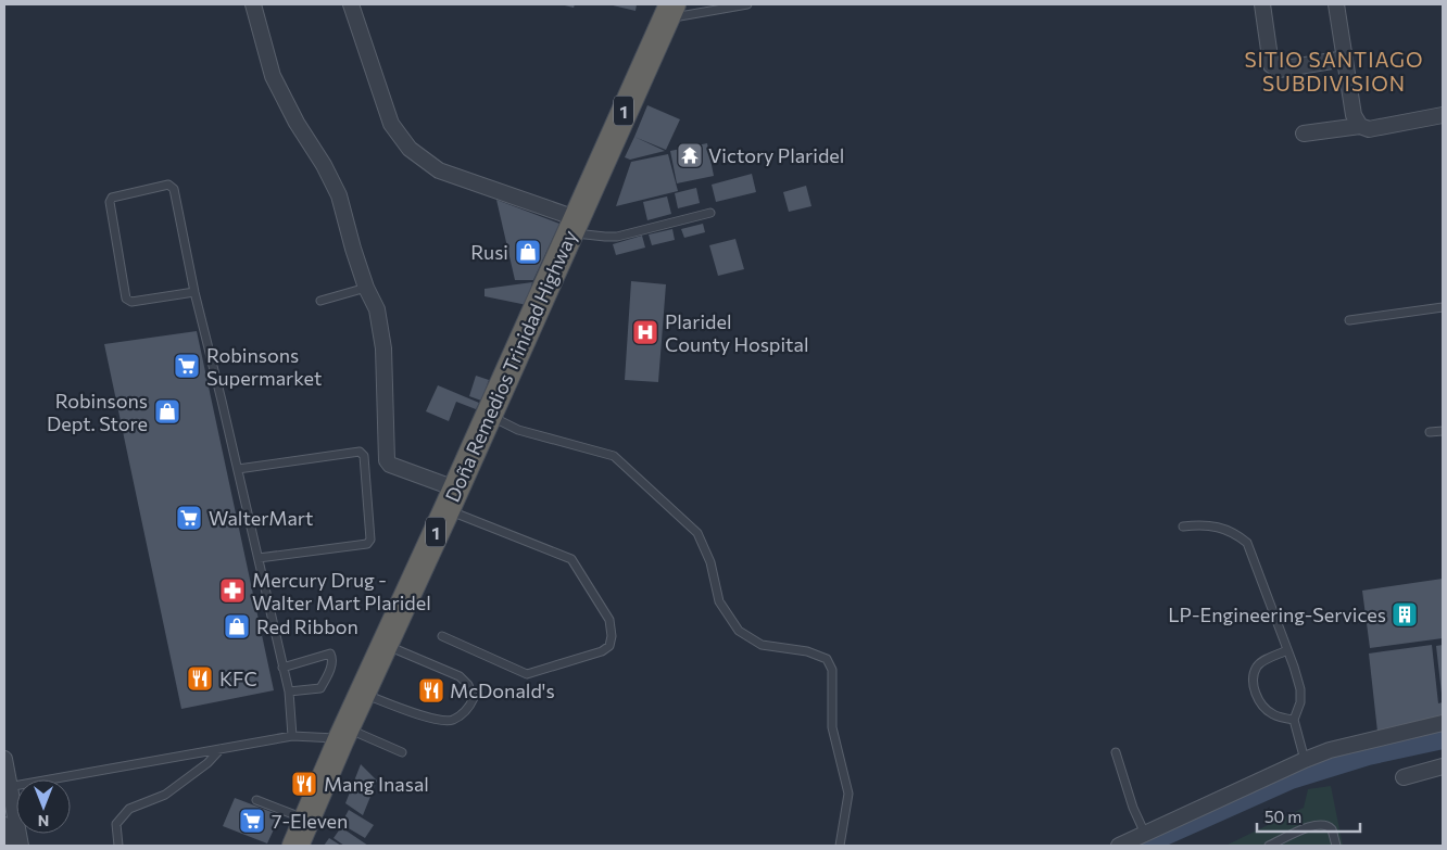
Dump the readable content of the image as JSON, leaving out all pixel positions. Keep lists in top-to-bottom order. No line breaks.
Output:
{"streets":{"highway":["1","Doña Remedios Trinidad Highway"]},"districts":["SITIO SANTIAGO SUBDIVISION"],"places":{"temple":["Victory Plaridel"],"shop":["Rusi","Robinsons Dept. Store","Red Ribbon"],"hospital":["Plaridel County Hospital"],"supermarket":["Robinsons Supermarket","WalterMart","7-Eleven"],"pharmacy":["Mercury Drug - Walter Mart Plaridel"],"building":["LP-Engineering-Services"],"restaurant":["KFC","McDonald's","Mang Inasal"]},"scale_bar":"50 m","north":"bottom"}
